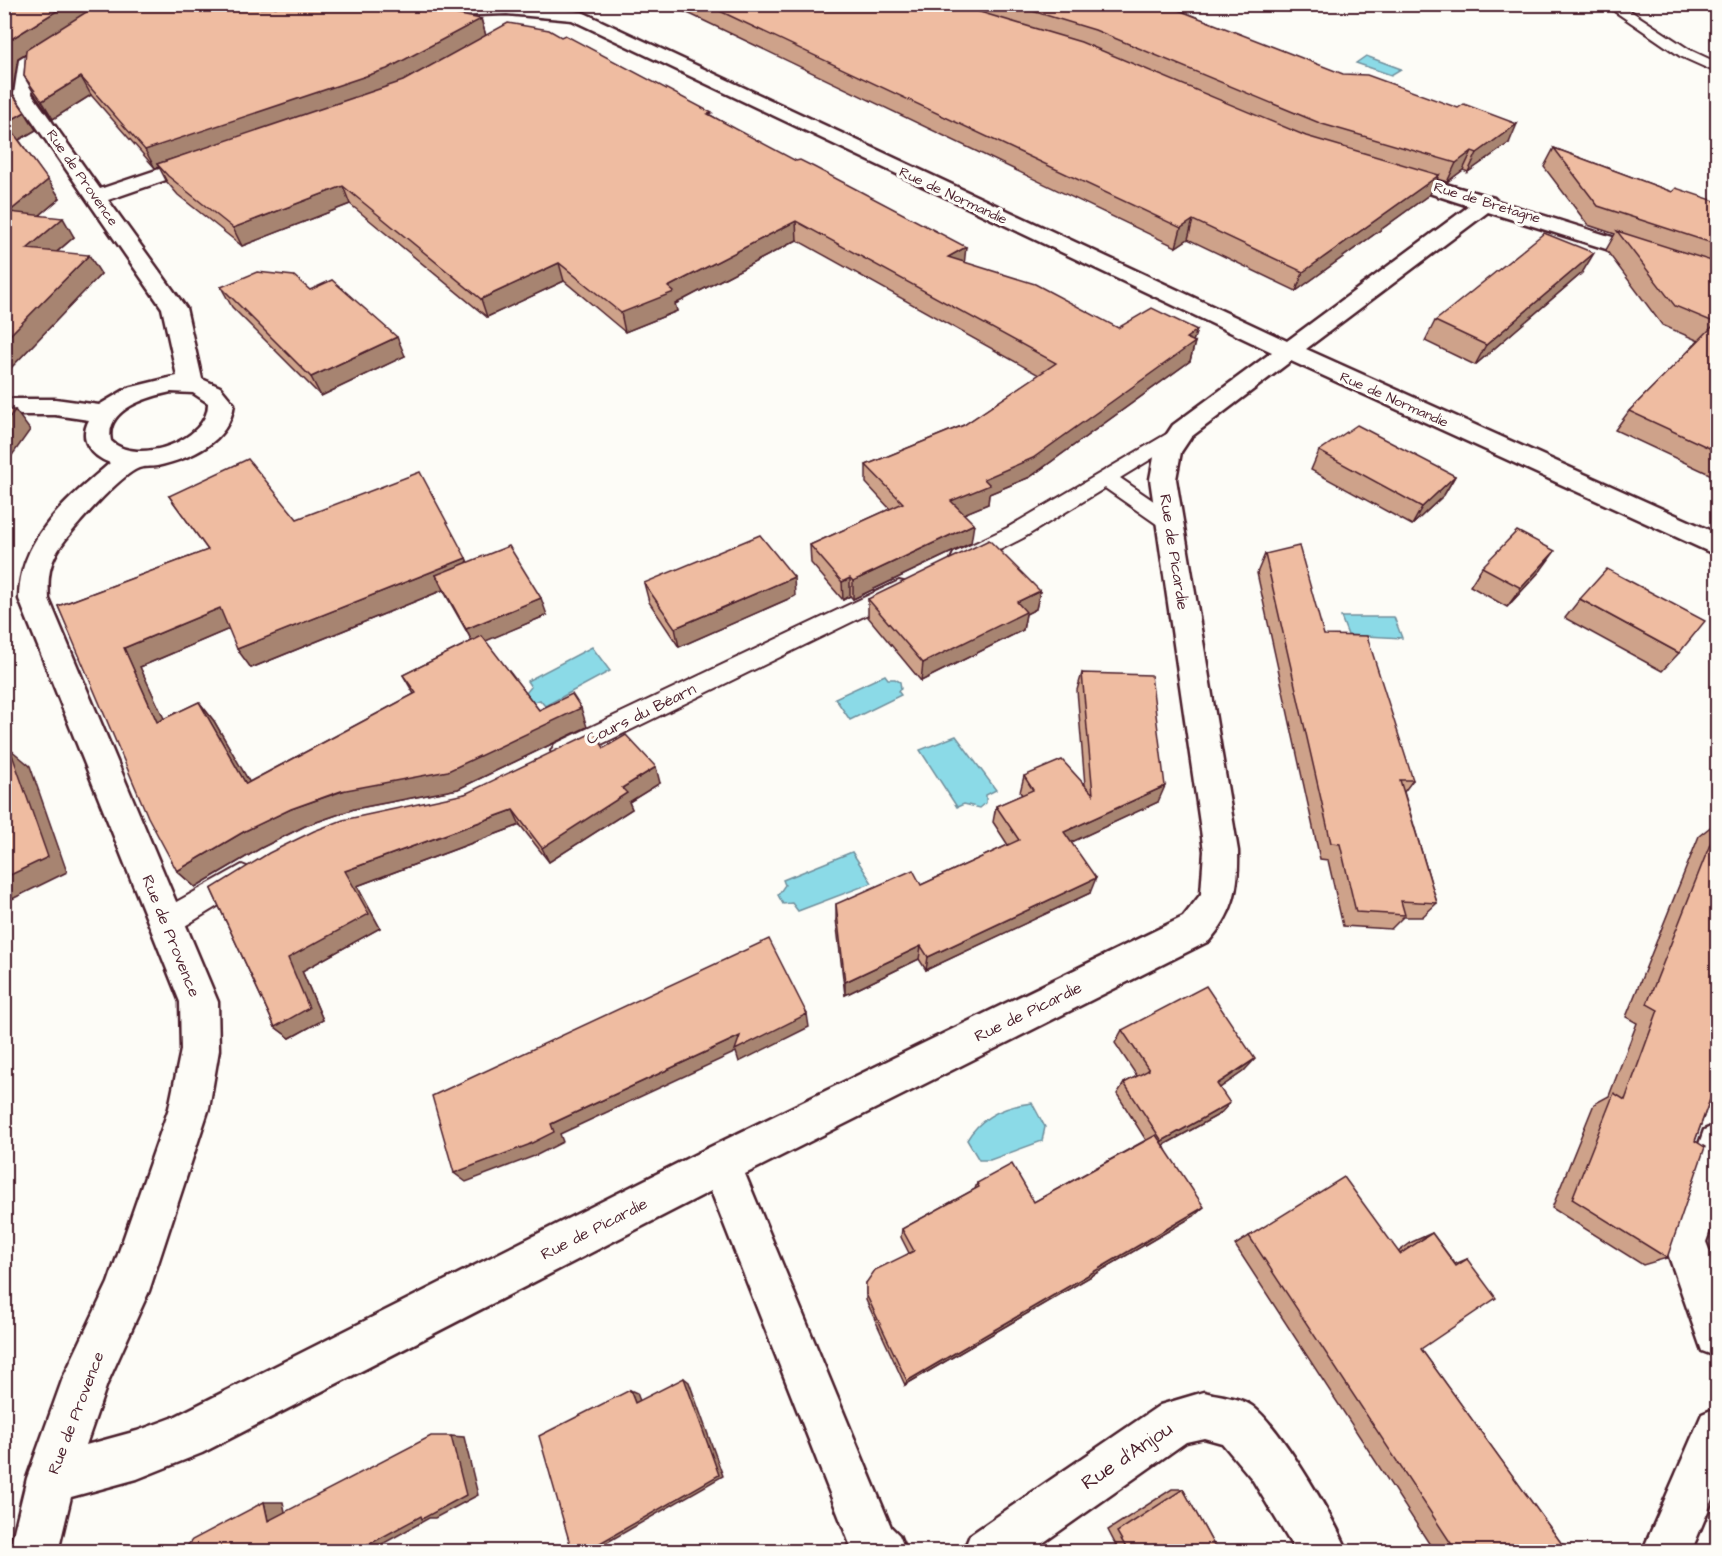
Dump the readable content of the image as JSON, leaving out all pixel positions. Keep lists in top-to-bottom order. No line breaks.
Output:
{"streets":{"street":["Rue de Provence","Rue de Normandie","Rue de Bretagne","Rue de Picardie","Rue d'Anjou"],"lane":["Cours du Béarn"]},"crossings":[["Rue de Provence","Rue de Picardie"],["Rue de Normandie","Rue de Picardie"],["Rue de Bretagne","Rue de Picardie"],["Rue de Picardie","Cours du Béarn"]]}
